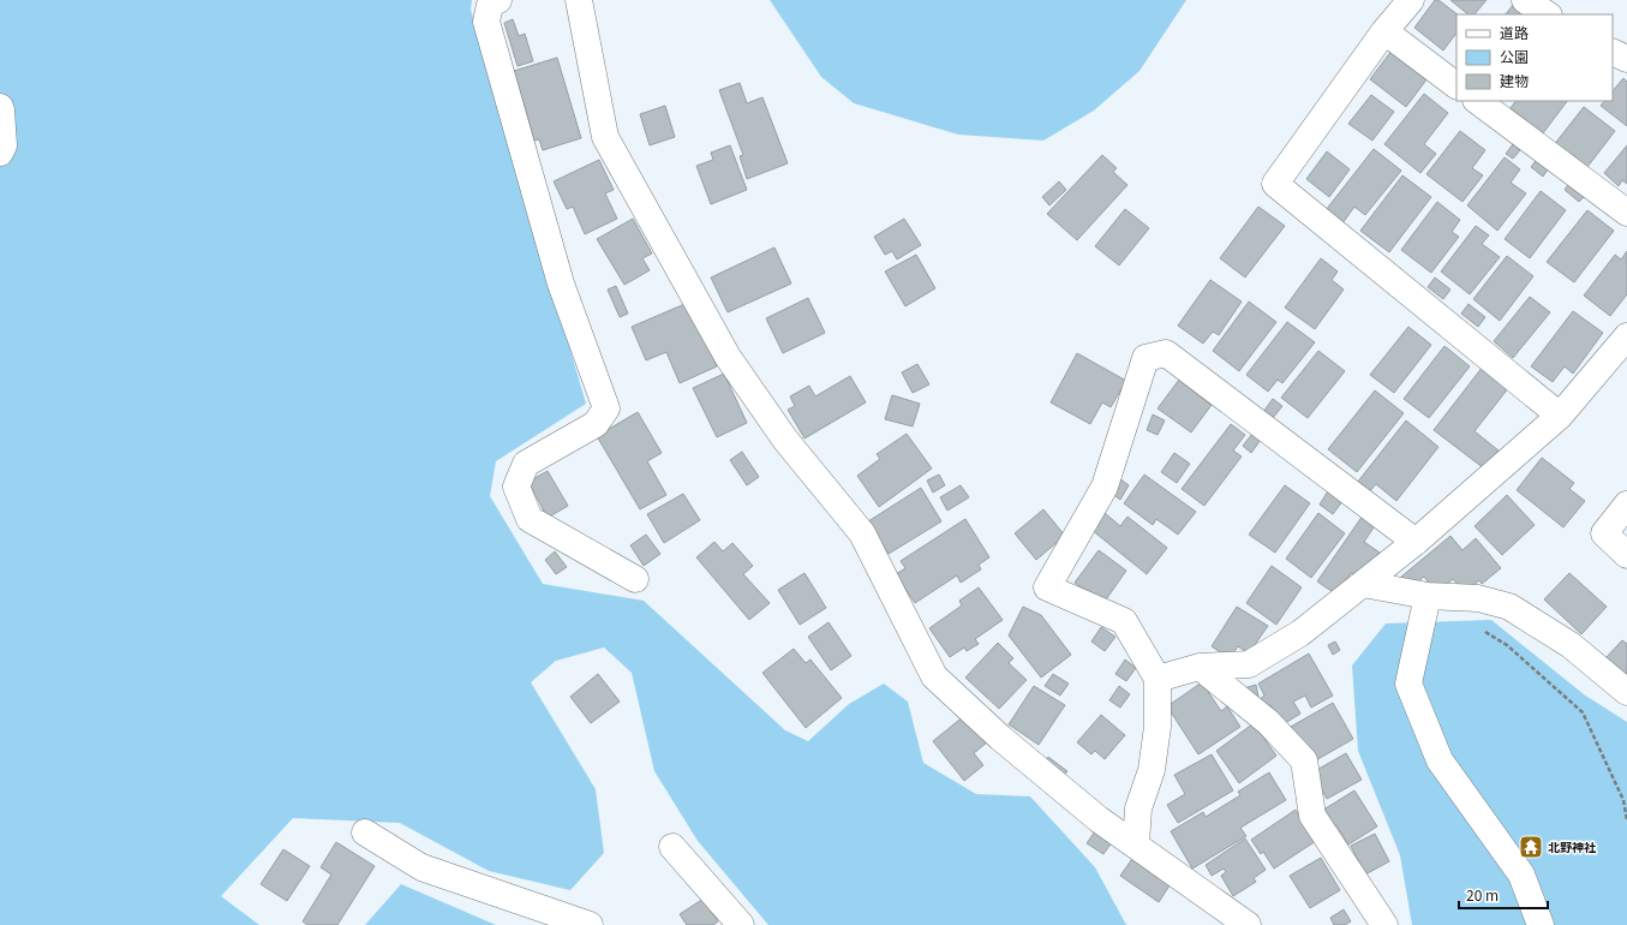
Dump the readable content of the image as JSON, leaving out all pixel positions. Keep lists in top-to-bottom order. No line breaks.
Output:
{"places":{"temple":["北野神社"]},"legend":["道路","公園","建物"],"scale_bar":"20 m"}
